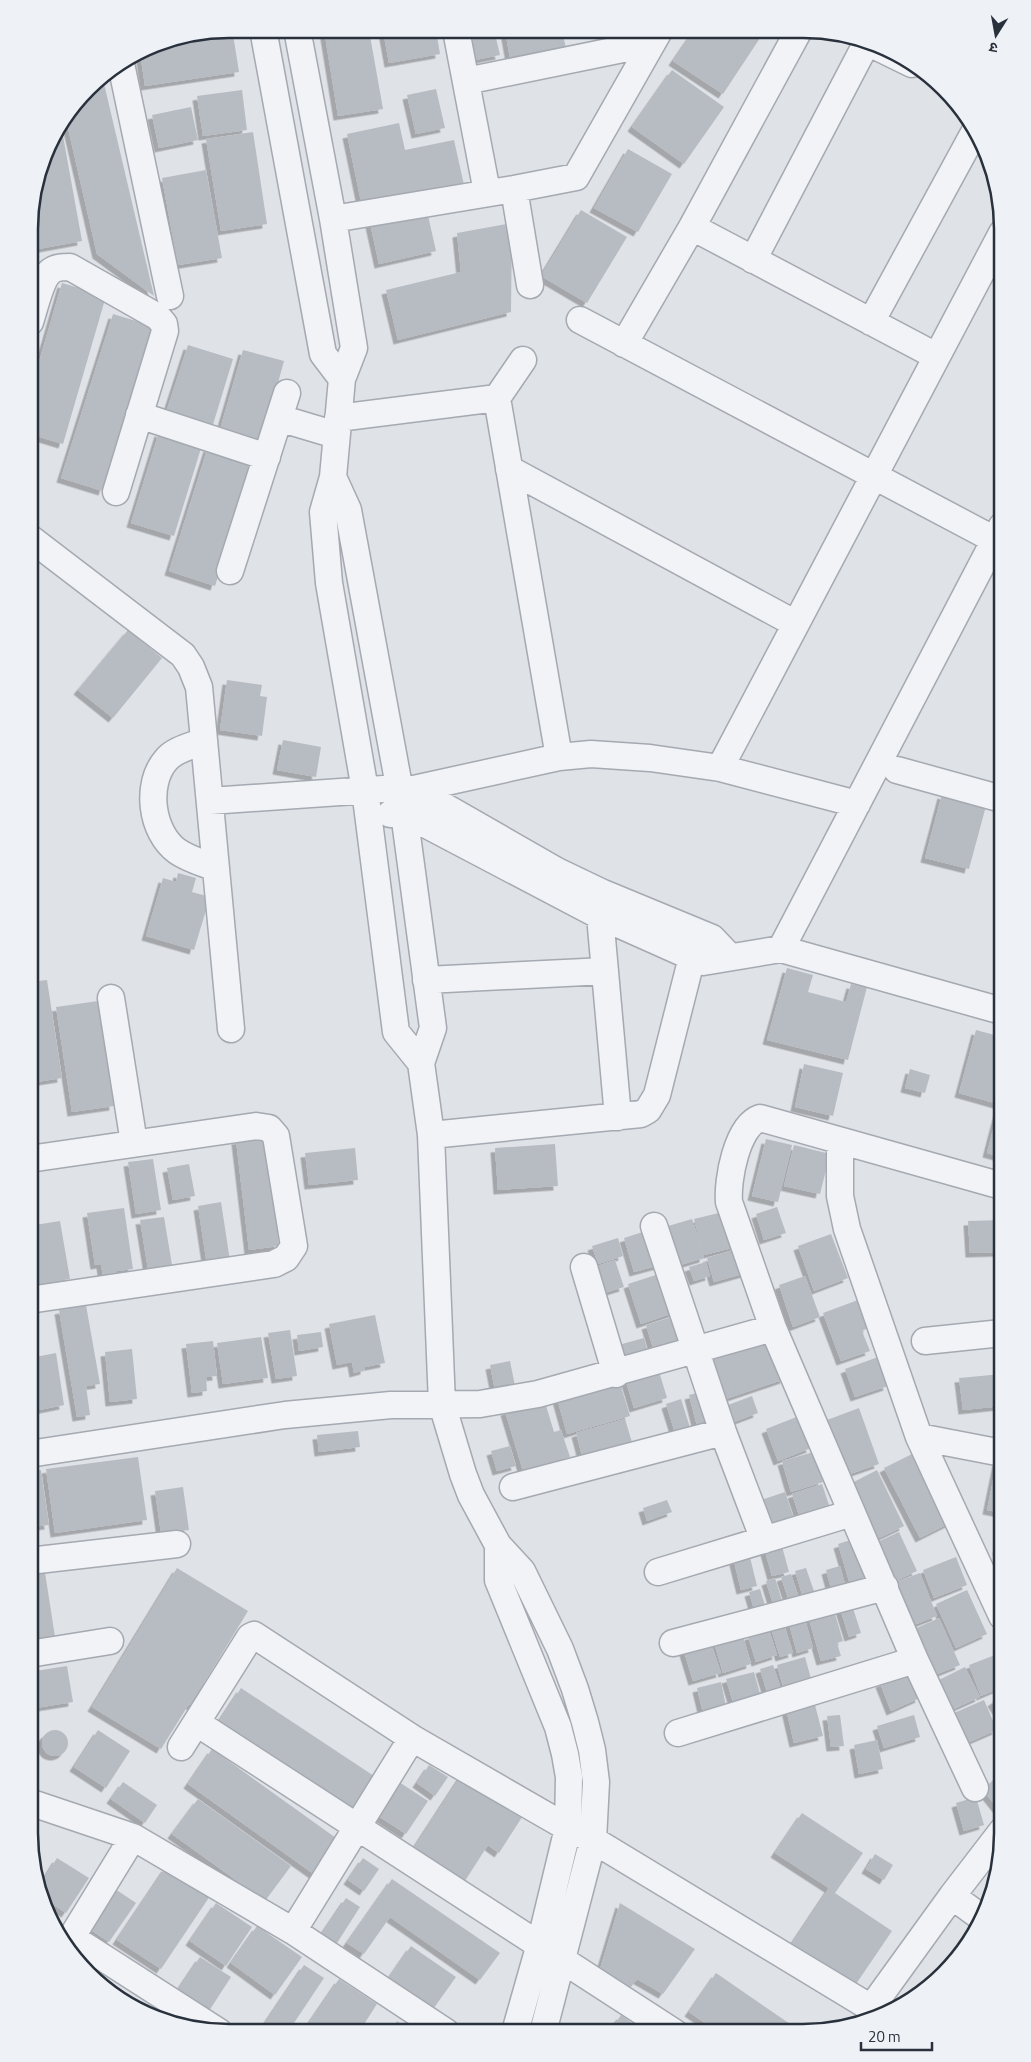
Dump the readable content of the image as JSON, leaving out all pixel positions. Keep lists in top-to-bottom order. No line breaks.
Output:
{"scale_bar":"20 m","north":"bottom"}
